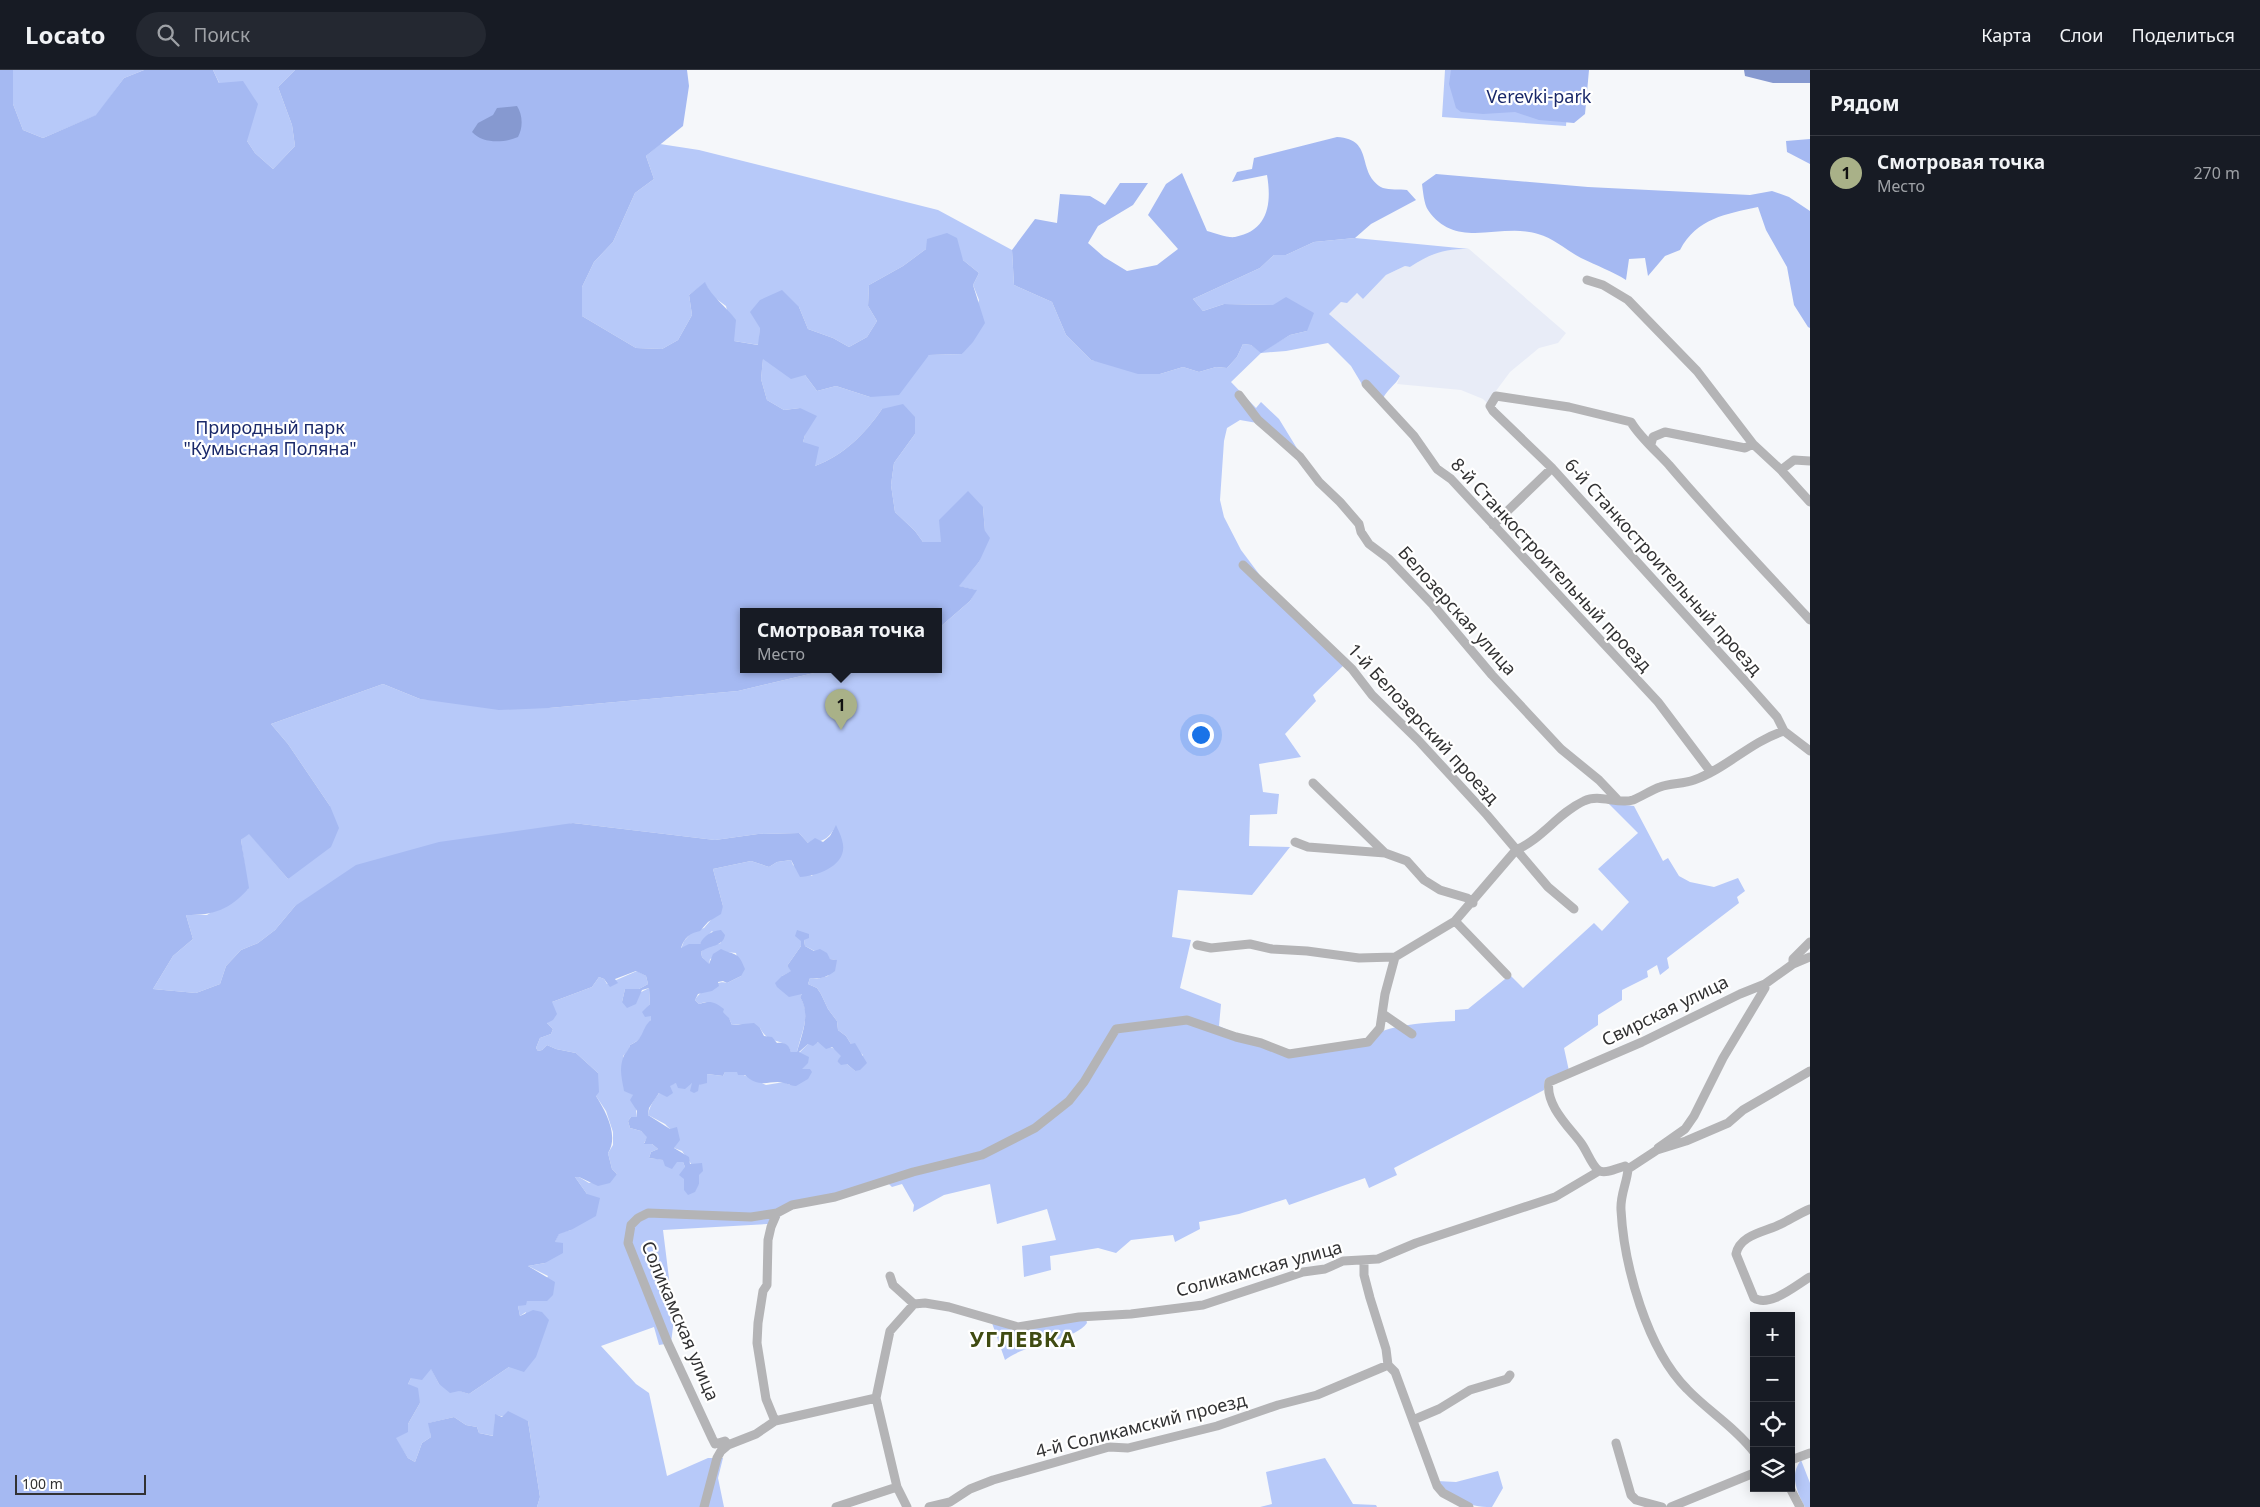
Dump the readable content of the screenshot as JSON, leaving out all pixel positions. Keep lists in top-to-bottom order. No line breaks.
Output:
{"streets":{"street":["8-й Станкостроительный проезд","6-й Станкостроительный проезд","Белозерская улица","1-й Белозерский проезд","Свирская улица","Соликамская улица","4-й Соликамский проезд"]},"crossings":[["Свирская улица","Соликамская улица"]],"districts":["УГЛЕВКА"],"parks":["Verevki-park","Природный парк \"Кумысная Поляна\""],"scale_bar":"100 m","page":{"header":"Locato","search":"Поиск","nav":["Карта","Слои","Поделиться"],"heading":"Рядом","list":[{"mark":"1","name":"Смотровая точка","note":"Место","value":"270 m"}],"popup":["Смотровая точка","Место"],"pins":"1","map_buttons":["+","−"],"scale":"100 m"}}
